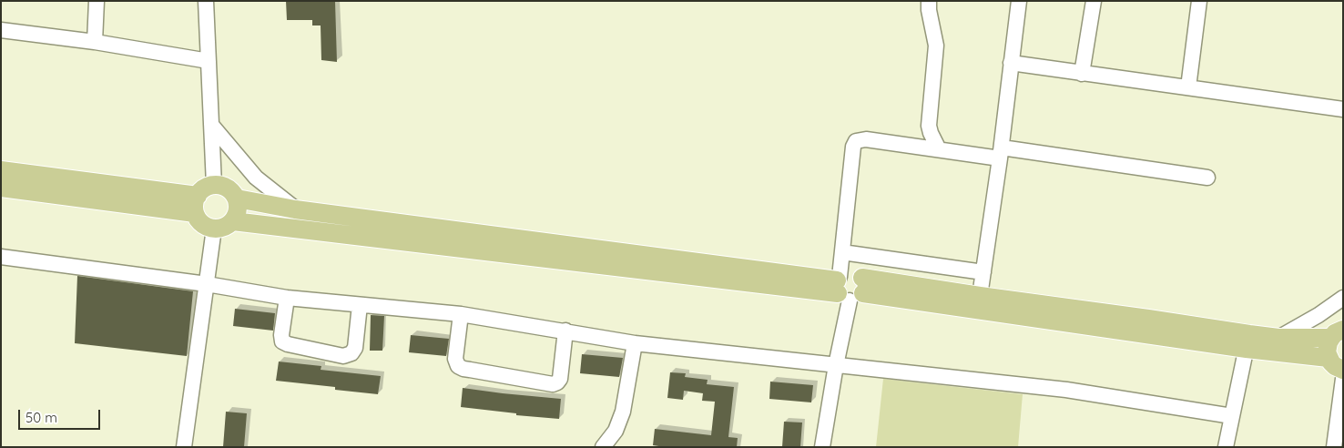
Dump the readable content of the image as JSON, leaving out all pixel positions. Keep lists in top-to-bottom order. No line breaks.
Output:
{"scale_bar":"50 m"}
